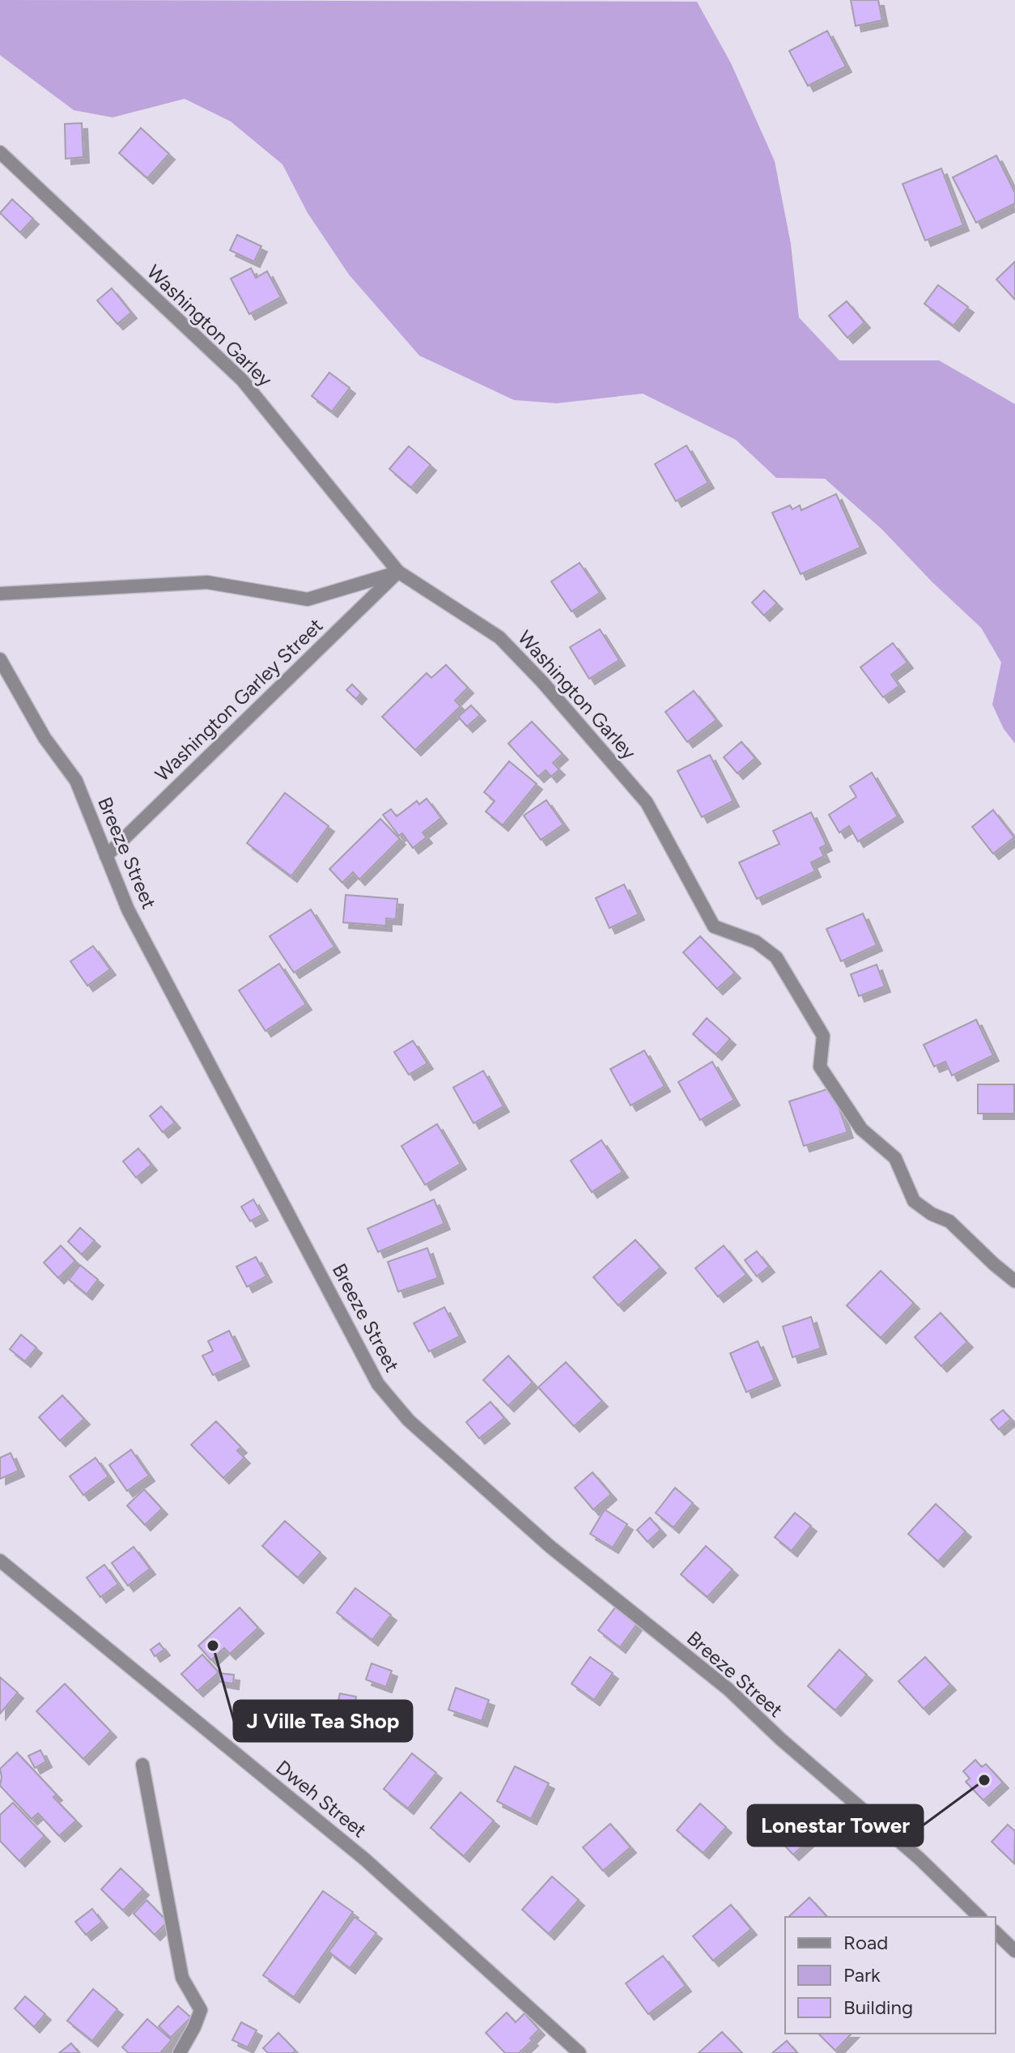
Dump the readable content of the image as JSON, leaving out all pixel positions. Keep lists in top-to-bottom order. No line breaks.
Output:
{"streets":{"street":["Washington Garley","Washington Garley Street","Breeze Street","Dweh Street"]},"crossings":[["Washington Garley","Washington Garley Street"],["Washington Garley Street","Breeze Street"]],"places":["J Ville Tea Shop","Lonestar Tower"],"legend":["Road","Park","Building"]}
